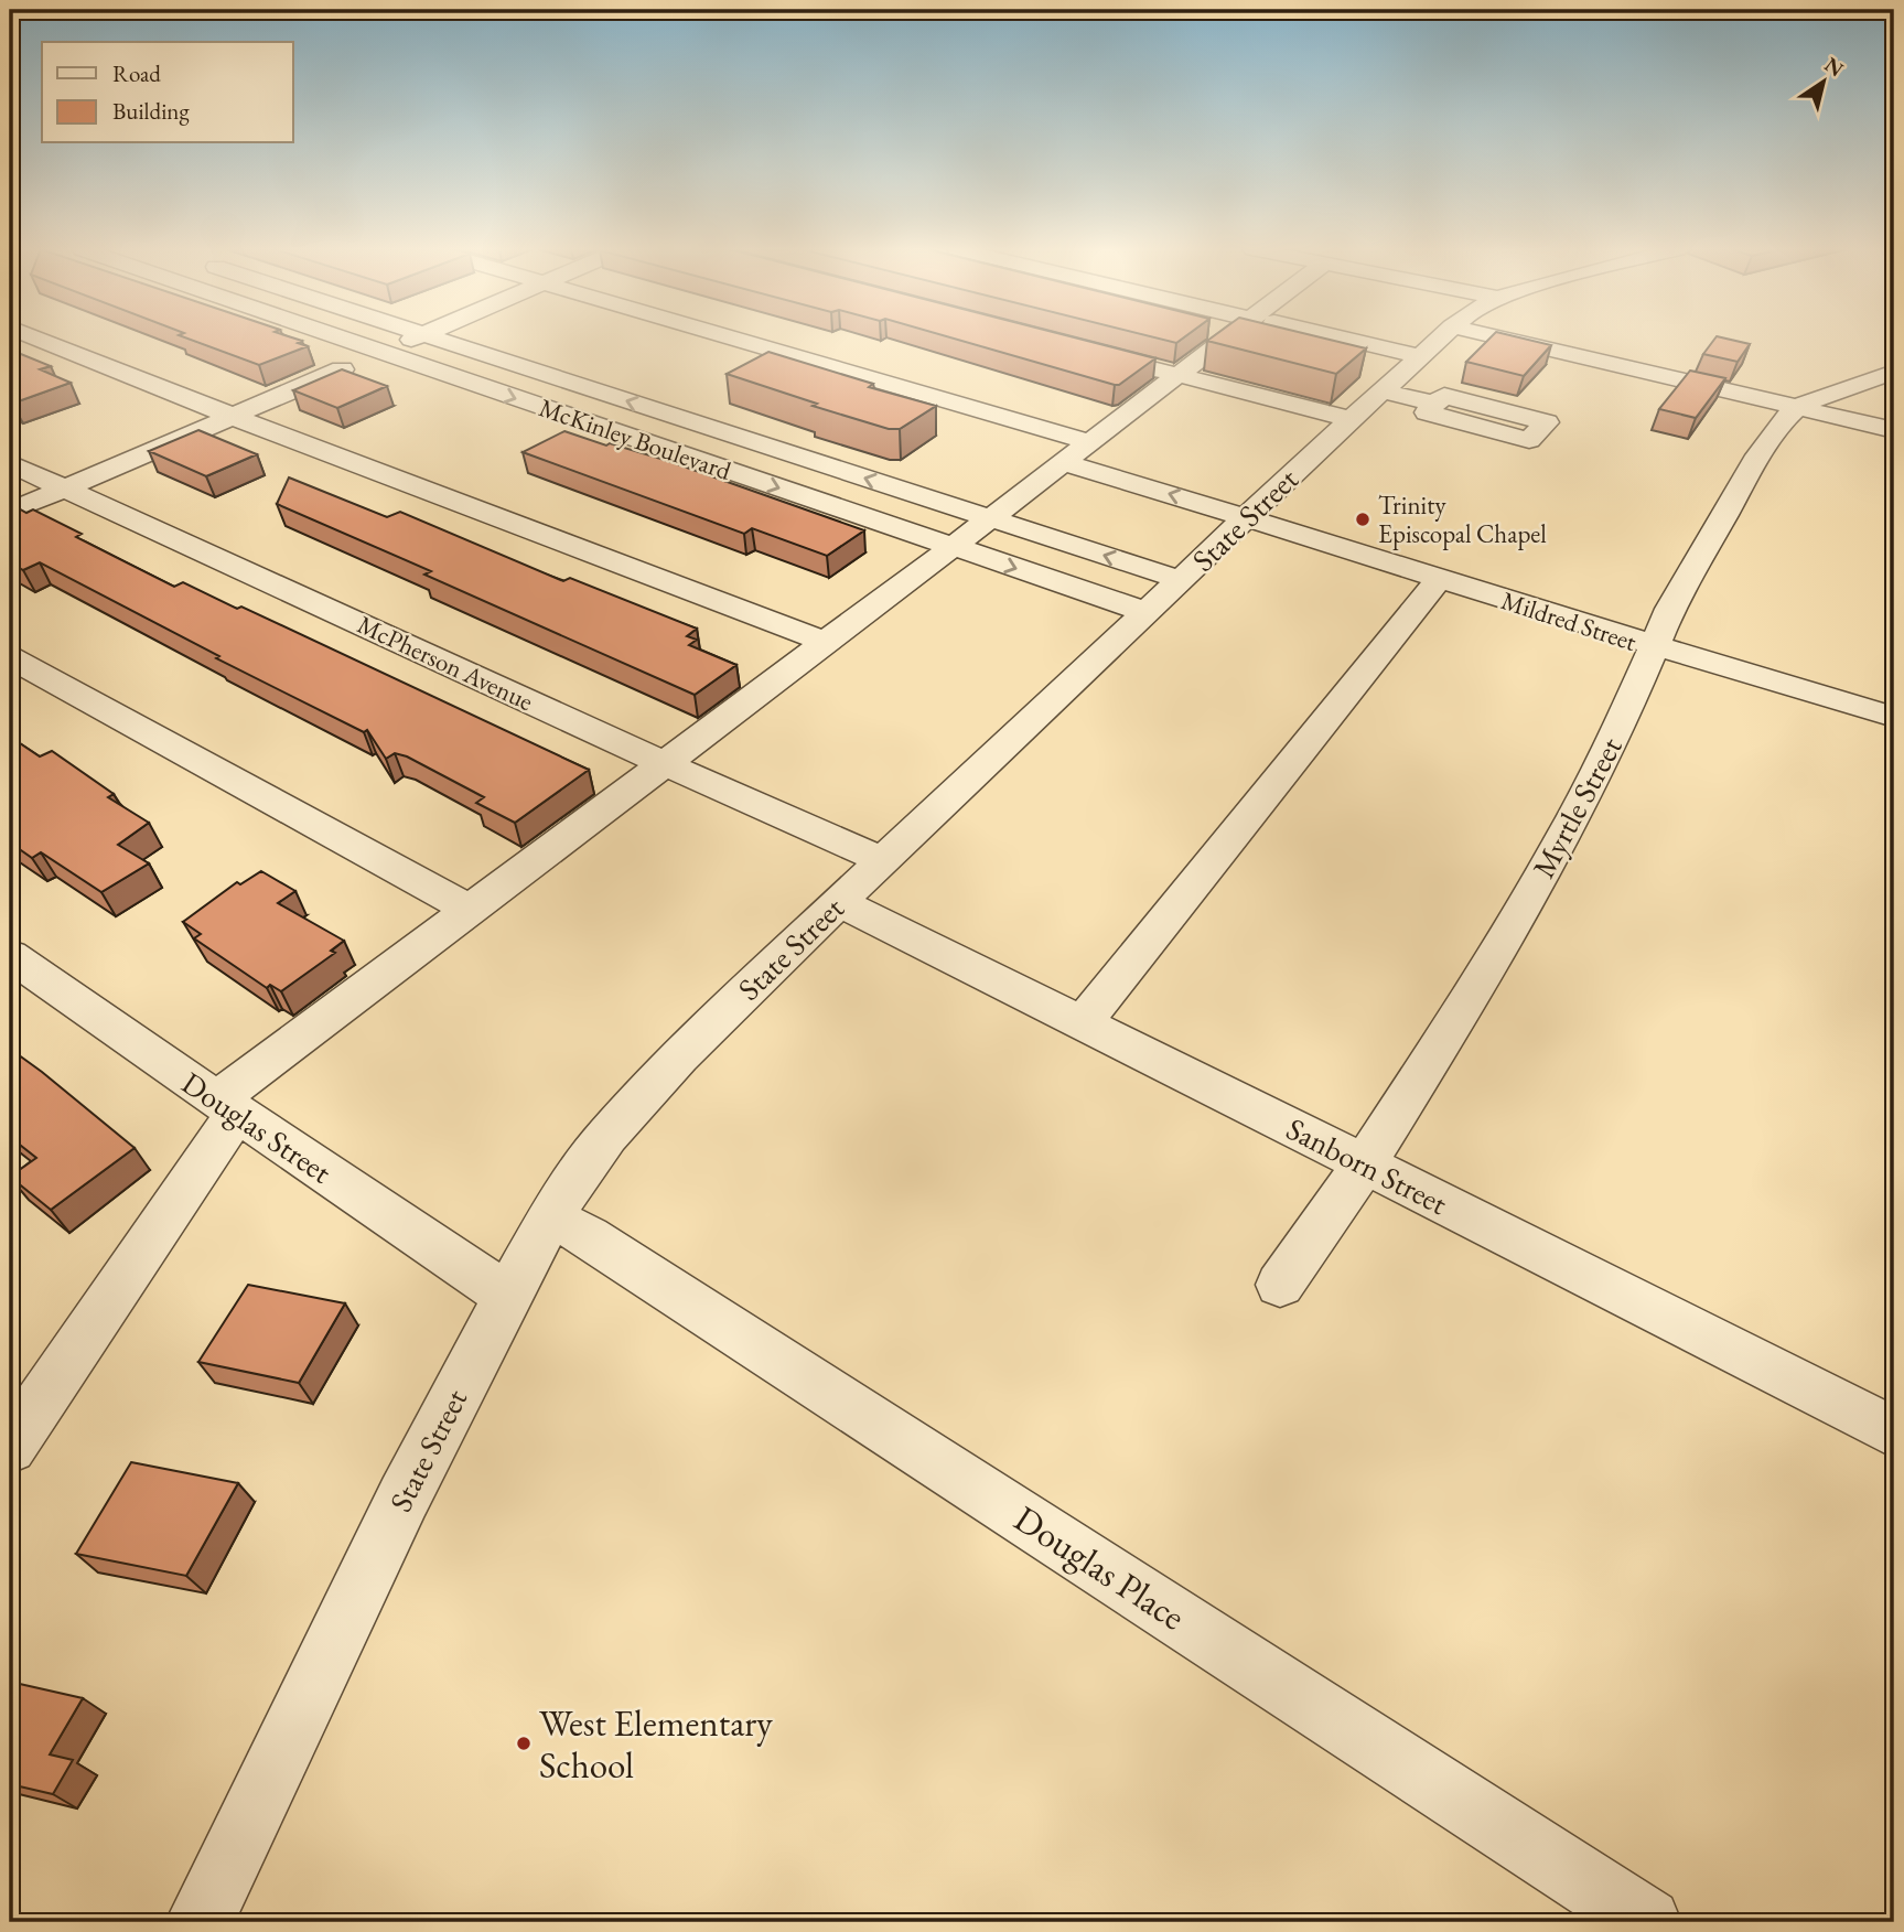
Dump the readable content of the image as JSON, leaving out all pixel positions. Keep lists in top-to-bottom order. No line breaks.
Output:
{"streets":{"street":["McKinley Boulevard","State Street","Mildred Street","McPherson Avenue","Myrtle Street","Douglas Street","Sanborn Street","Douglas Place"]},"crossings":[["McKinley Boulevard","State Street"],["State Street","Mildred Street"],["State Street","McPherson Avenue"],["State Street","Douglas Street"],["State Street","Sanborn Street"],["State Street","Douglas Place"],["Mildred Street","Myrtle Street"],["Myrtle Street","Sanborn Street"]],"places":["Trinity Episcopal Chapel","West Elementary School"],"legend":["Road","Building"],"north":"top right"}
